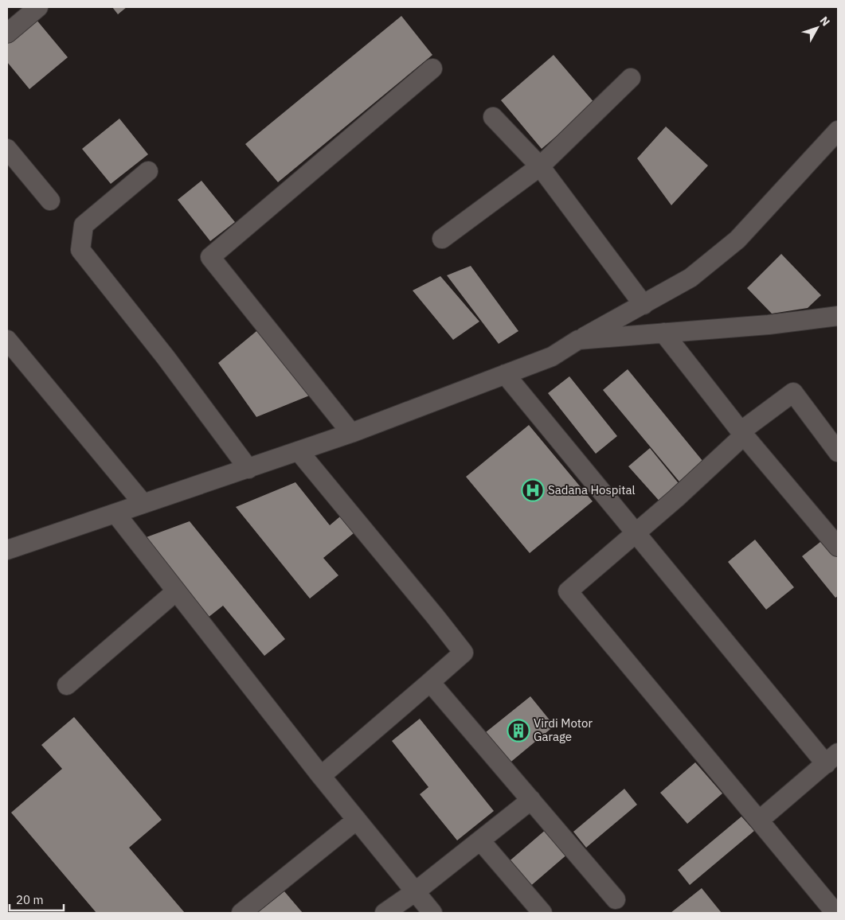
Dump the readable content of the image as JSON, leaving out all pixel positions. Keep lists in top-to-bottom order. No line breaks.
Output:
{"places":{"hospital":["Sadana Hospital"],"building":["Virdi Motor Garage"]},"scale_bar":"20 m","north":"top right"}
